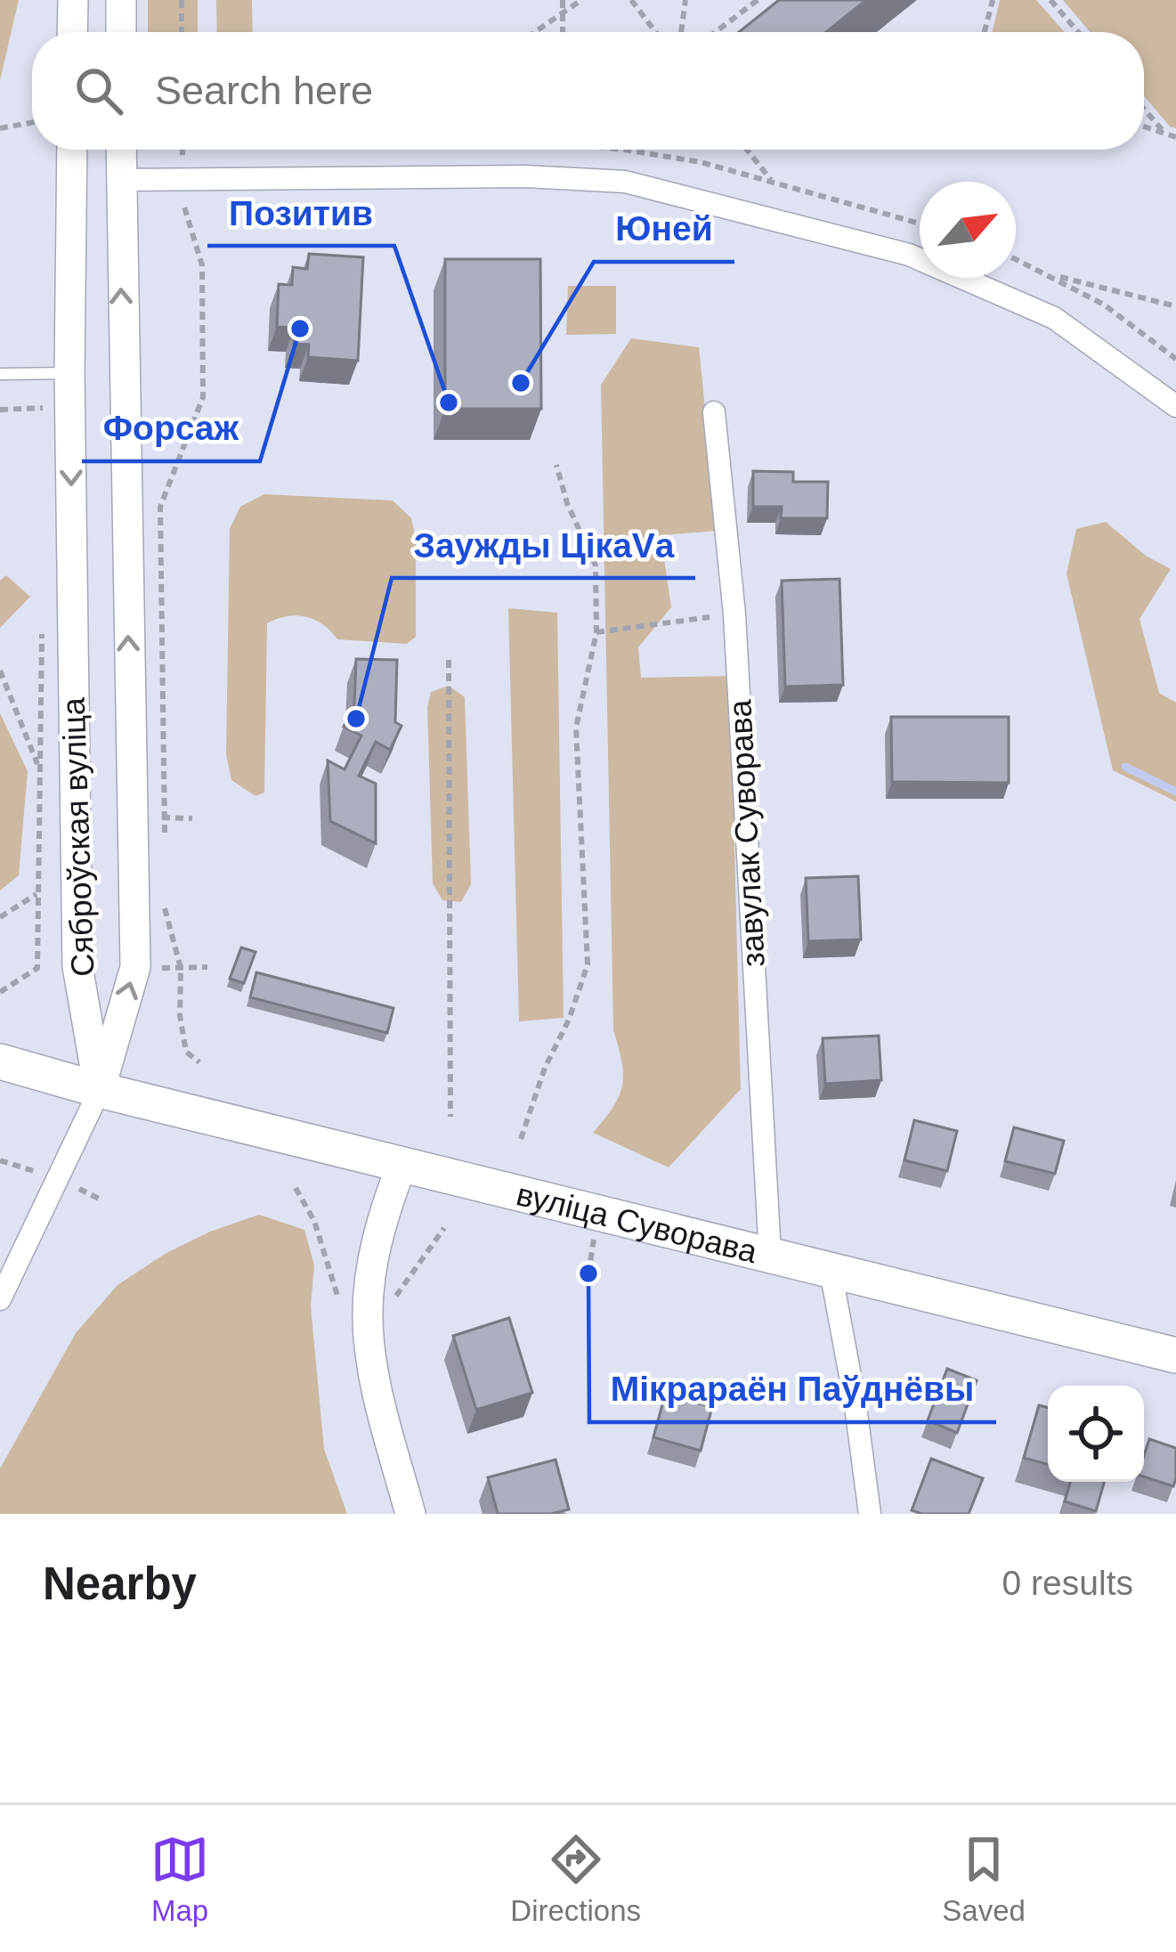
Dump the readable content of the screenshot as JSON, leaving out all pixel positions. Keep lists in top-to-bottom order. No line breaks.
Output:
{"streets":{"main road":["Сяброўская вуліца","вуліца Суворава"],"street":["завулак Суворава"]},"crossings":[["завулак Суворава","вуліца Суворава"],["Сяброўская вуліца","вуліца Суворава"]],"places":["Форсаж","Юней","Позитив","Заужды ЦікаVа","Мікрараён Паўднёвы"],"north":"top right","page":{"search":"Search here","heading":["Nearby","0 results"],"nav":["Map","Directions","Saved"]}}
